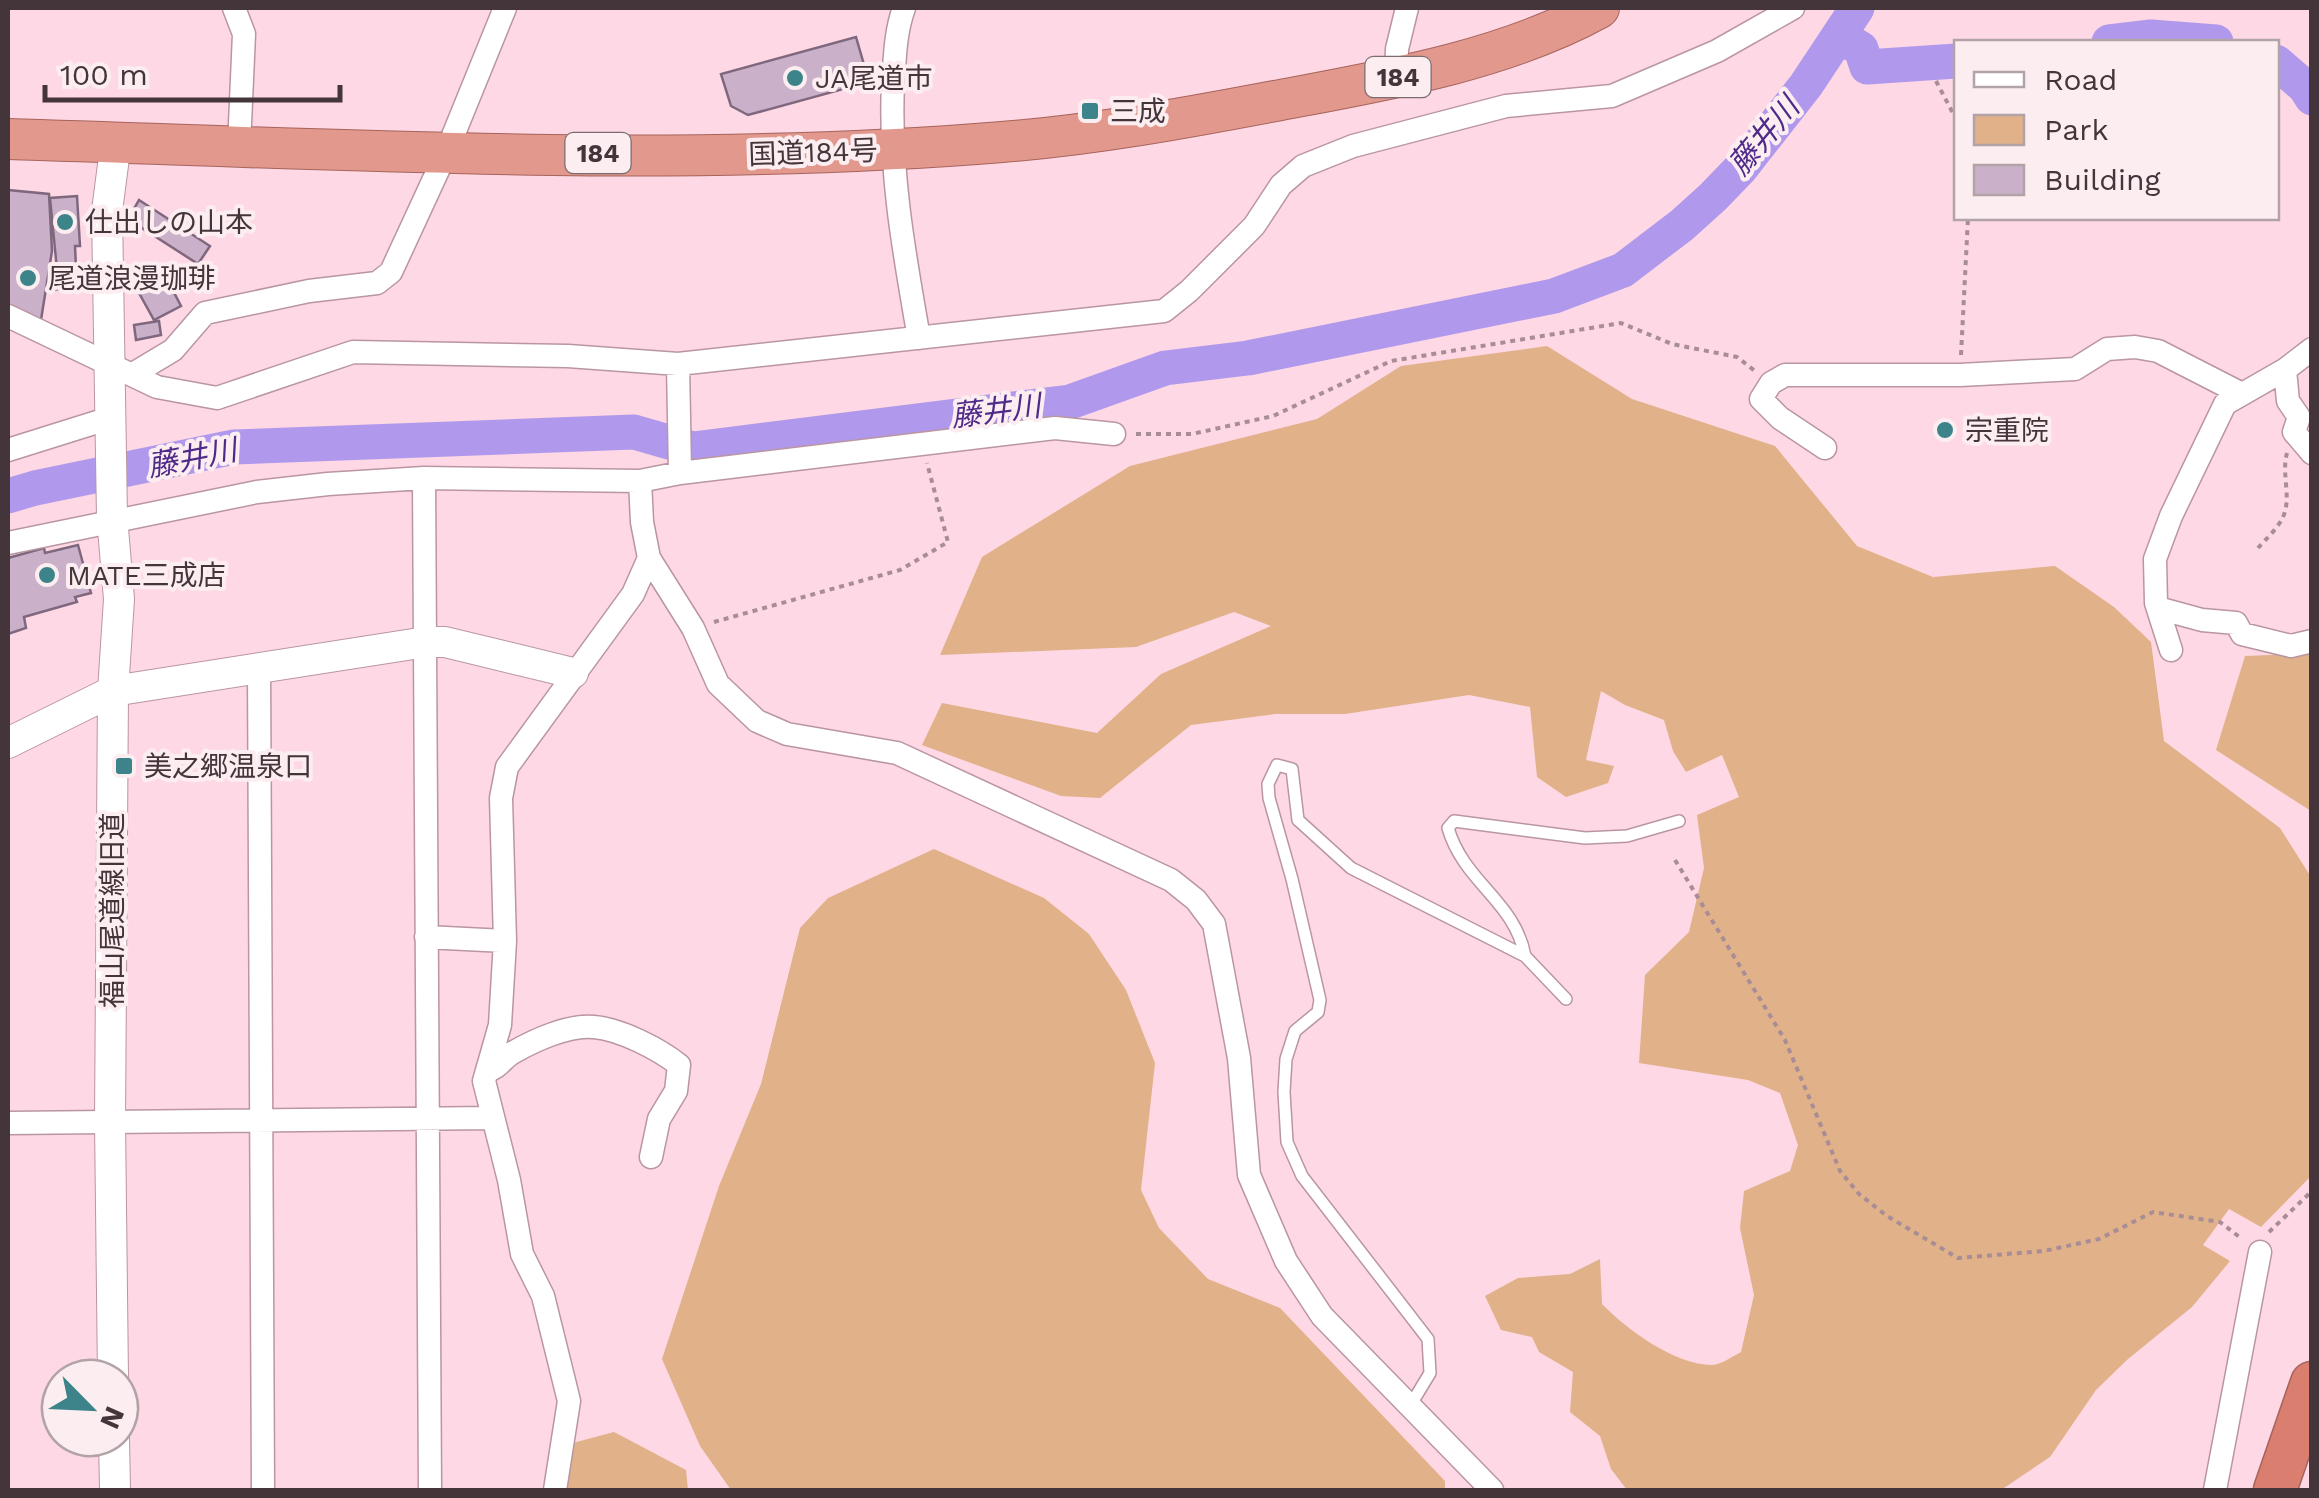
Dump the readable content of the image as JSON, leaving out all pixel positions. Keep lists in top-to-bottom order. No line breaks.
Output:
{"streets":{"highway":["184","国道184号"],"street":["福山尾道線旧道"]},"crossings":[["国道184号","福山尾道線旧道"]],"water":["藤井川"],"places":{"other":["JA尾道市","仕出しの山本","尾道浪漫珈琲","宗重院","MATE三成店"],"transit":["三成","美之郷温泉口"]},"legend":["Road","Park","Building"],"scale_bar":"100 m","north":"bottom right"}
